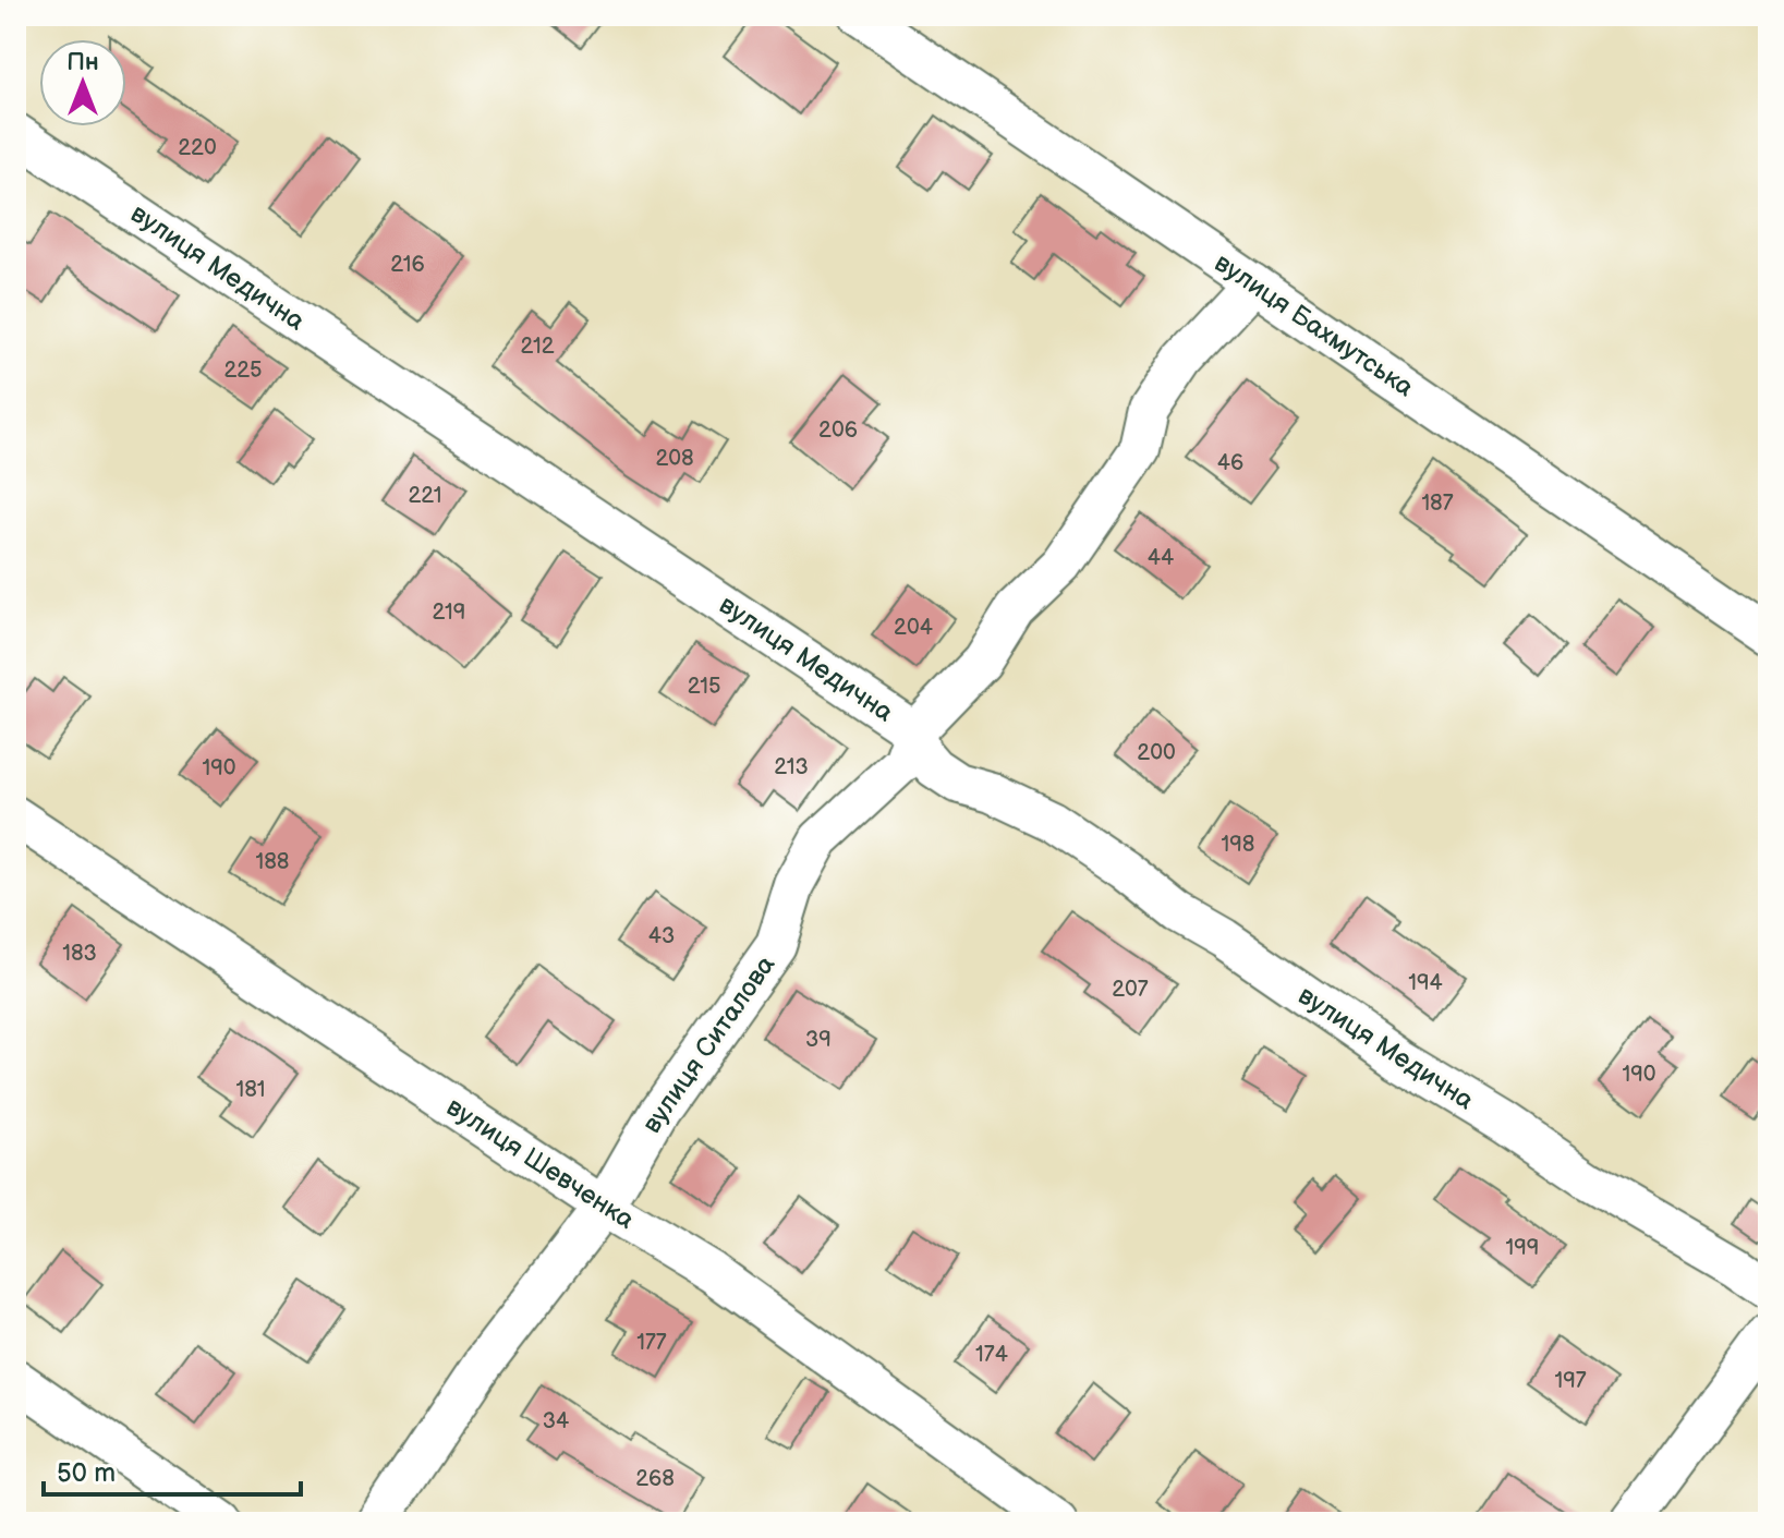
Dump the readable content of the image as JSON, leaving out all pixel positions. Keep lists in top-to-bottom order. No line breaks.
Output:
{"streets":{"street":["вулиця Медична","вулиця Бахмутська","вулиця Ситалова","вулиця Шевченка"]},"crossings":[["вулиця Медична","вулиця Ситалова"],["вулиця Бахмутська","вулиця Ситалова"],["вулиця Ситалова","вулиця Шевченка"]],"house_numbers":["220","216","212","225","206","208","46","221","187","44","219","204","215","200","213","190","198","188","43","183","194","207","39","190","181","199","177","174","197","34","268"],"scale_bar":"50 m","north":"top"}
